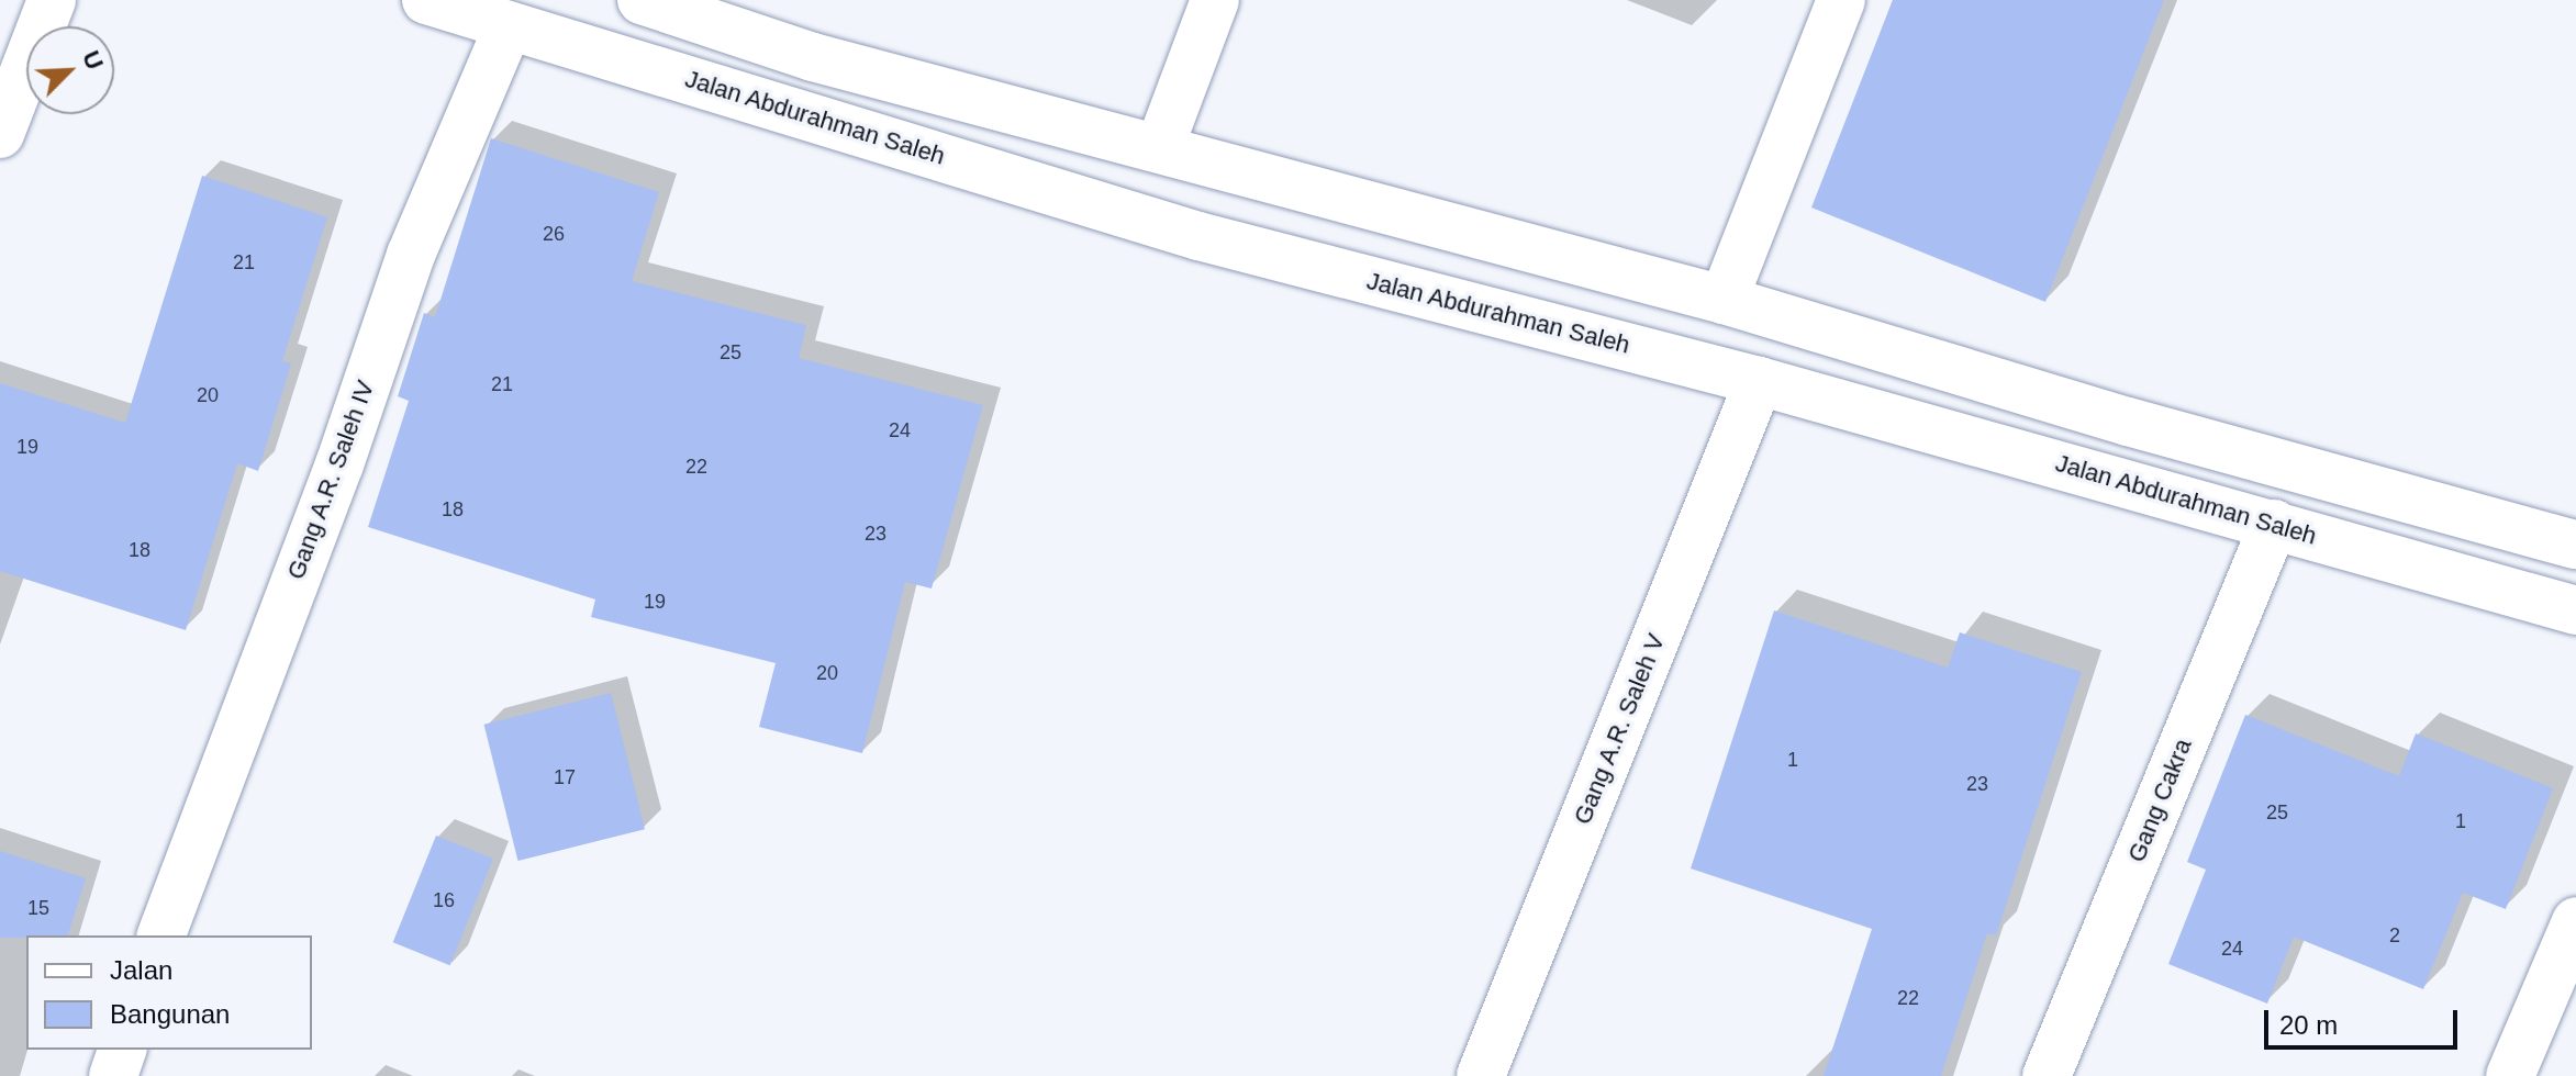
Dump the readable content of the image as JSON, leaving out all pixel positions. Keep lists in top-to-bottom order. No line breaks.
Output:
{"streets":{"street":["Jalan Abdurahman Saleh","Gang A.R. Saleh IV","Gang A.R. Saleh V","Gang Cakra"]},"crossings":[["Jalan Abdurahman Saleh","Gang A.R. Saleh IV"],["Jalan Abdurahman Saleh","Gang A.R. Saleh V"],["Jalan Abdurahman Saleh","Gang Cakra"]],"house_numbers":["26","21","25","21","20","24","19","22","18","23","18","19","20","1","17","23","25","1","16","15","2","24","22"],"legend":["Jalan","Bangunan"],"scale_bar":"20 m","north":"top right"}
